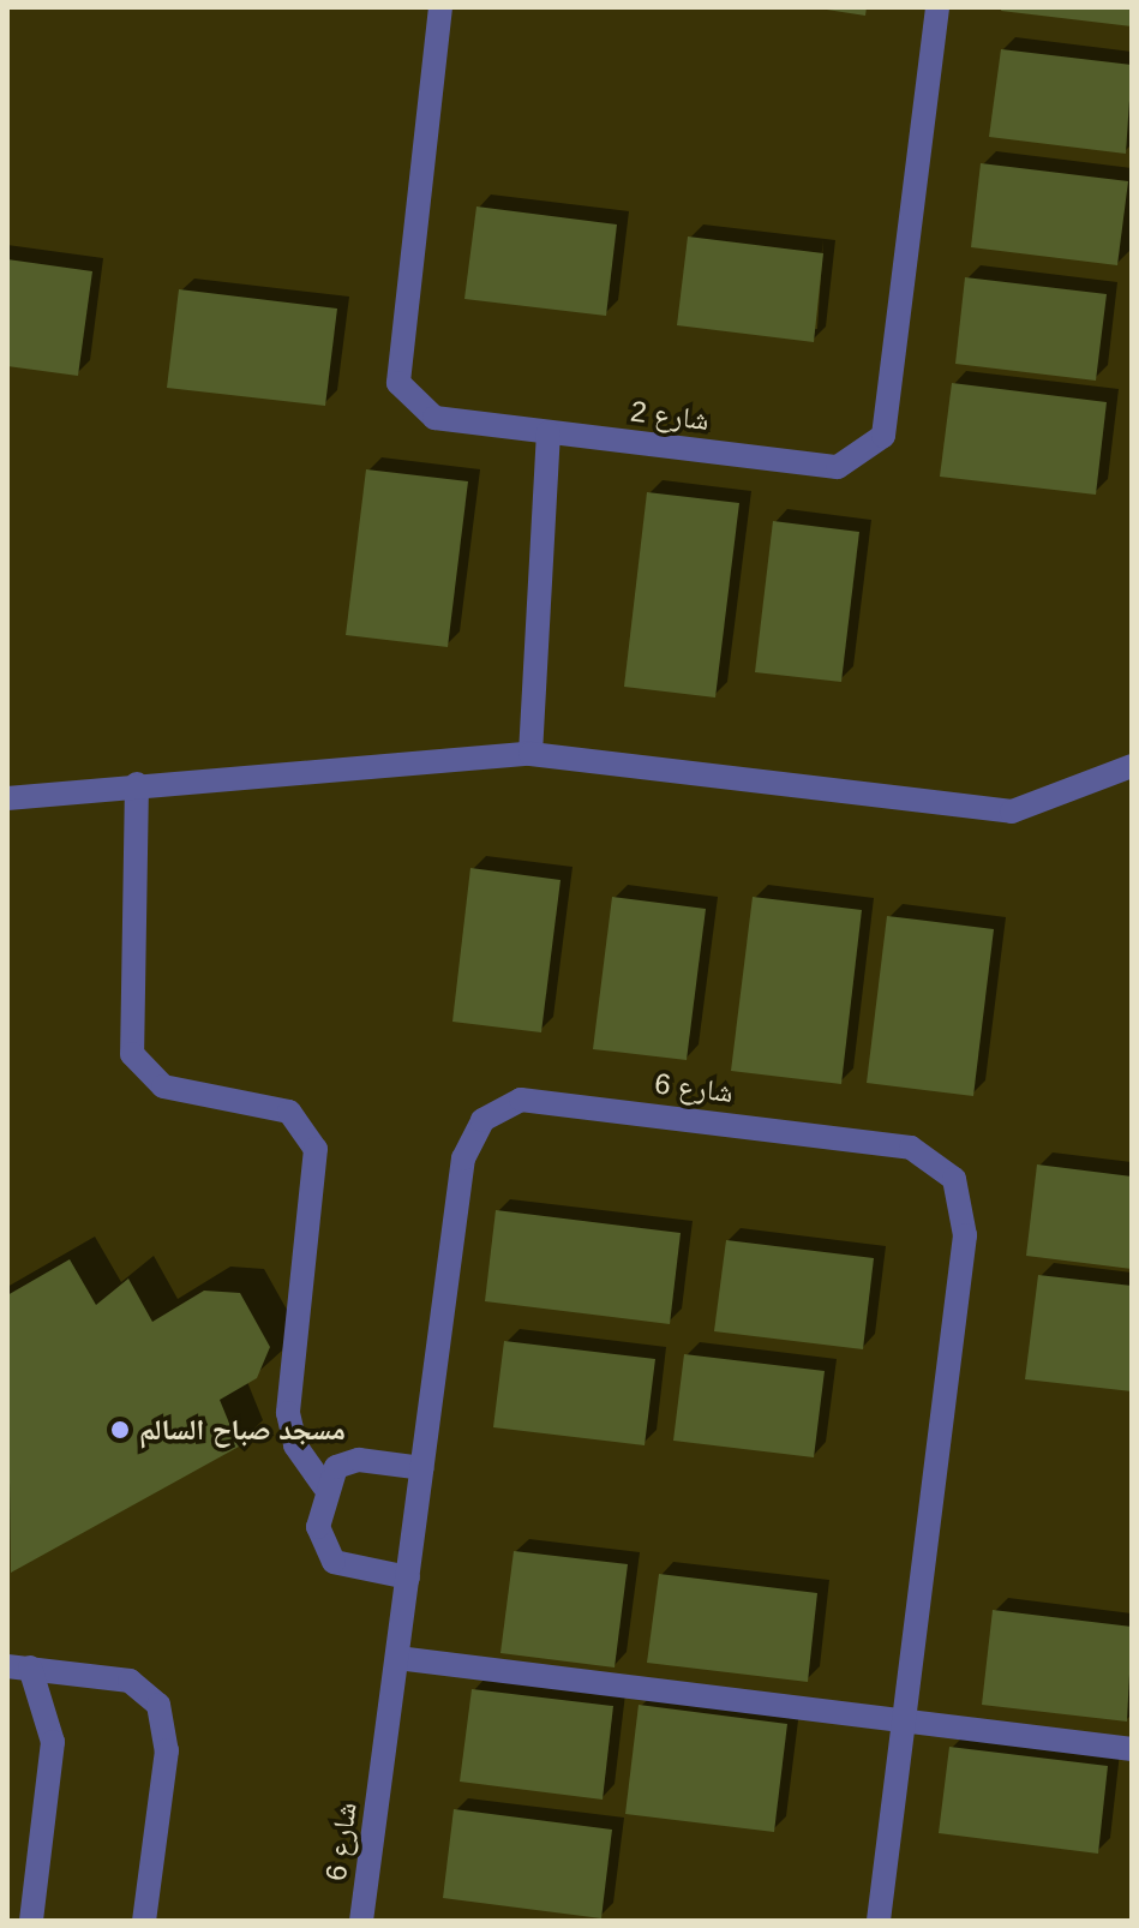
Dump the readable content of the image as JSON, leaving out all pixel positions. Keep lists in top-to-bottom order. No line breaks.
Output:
{"streets":{"street":["شارع 2","شارع 6"]},"places":["مسجد صباح السالم"]}
